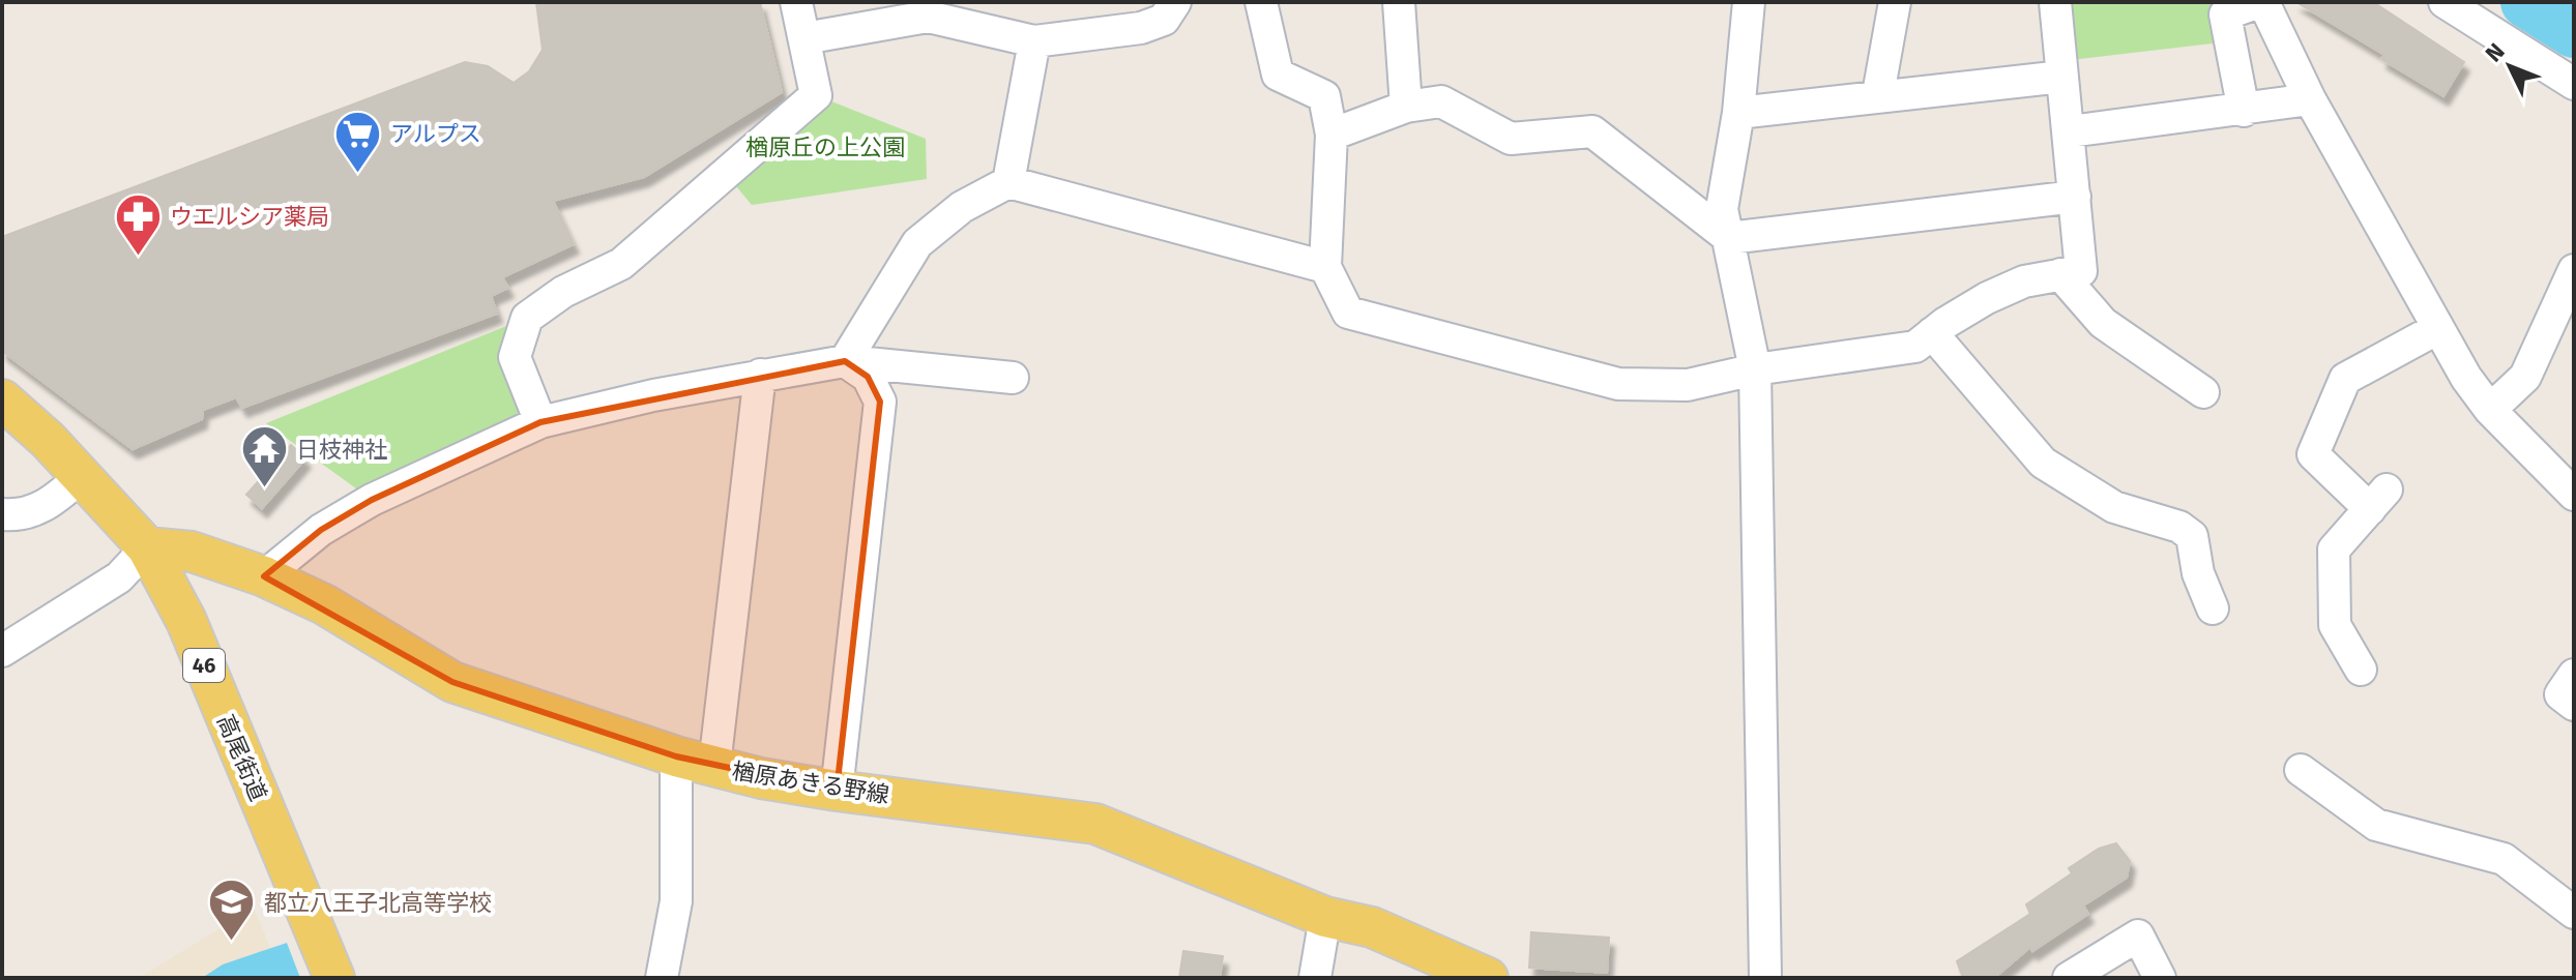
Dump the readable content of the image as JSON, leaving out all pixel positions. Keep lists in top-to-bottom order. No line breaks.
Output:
{"streets":{"main road":["46","高尾街道","楢原あきる野線"]},"crossings":[["高尾街道","楢原あきる野線"]],"parks":["楢原丘の上公園"],"places":{"supermarket":["アルプス"],"pharmacy":["ウエルシア薬局"],"temple":["日枝神社"],"school or university":["都立八王子北高等学校"]},"north":"top left"}
